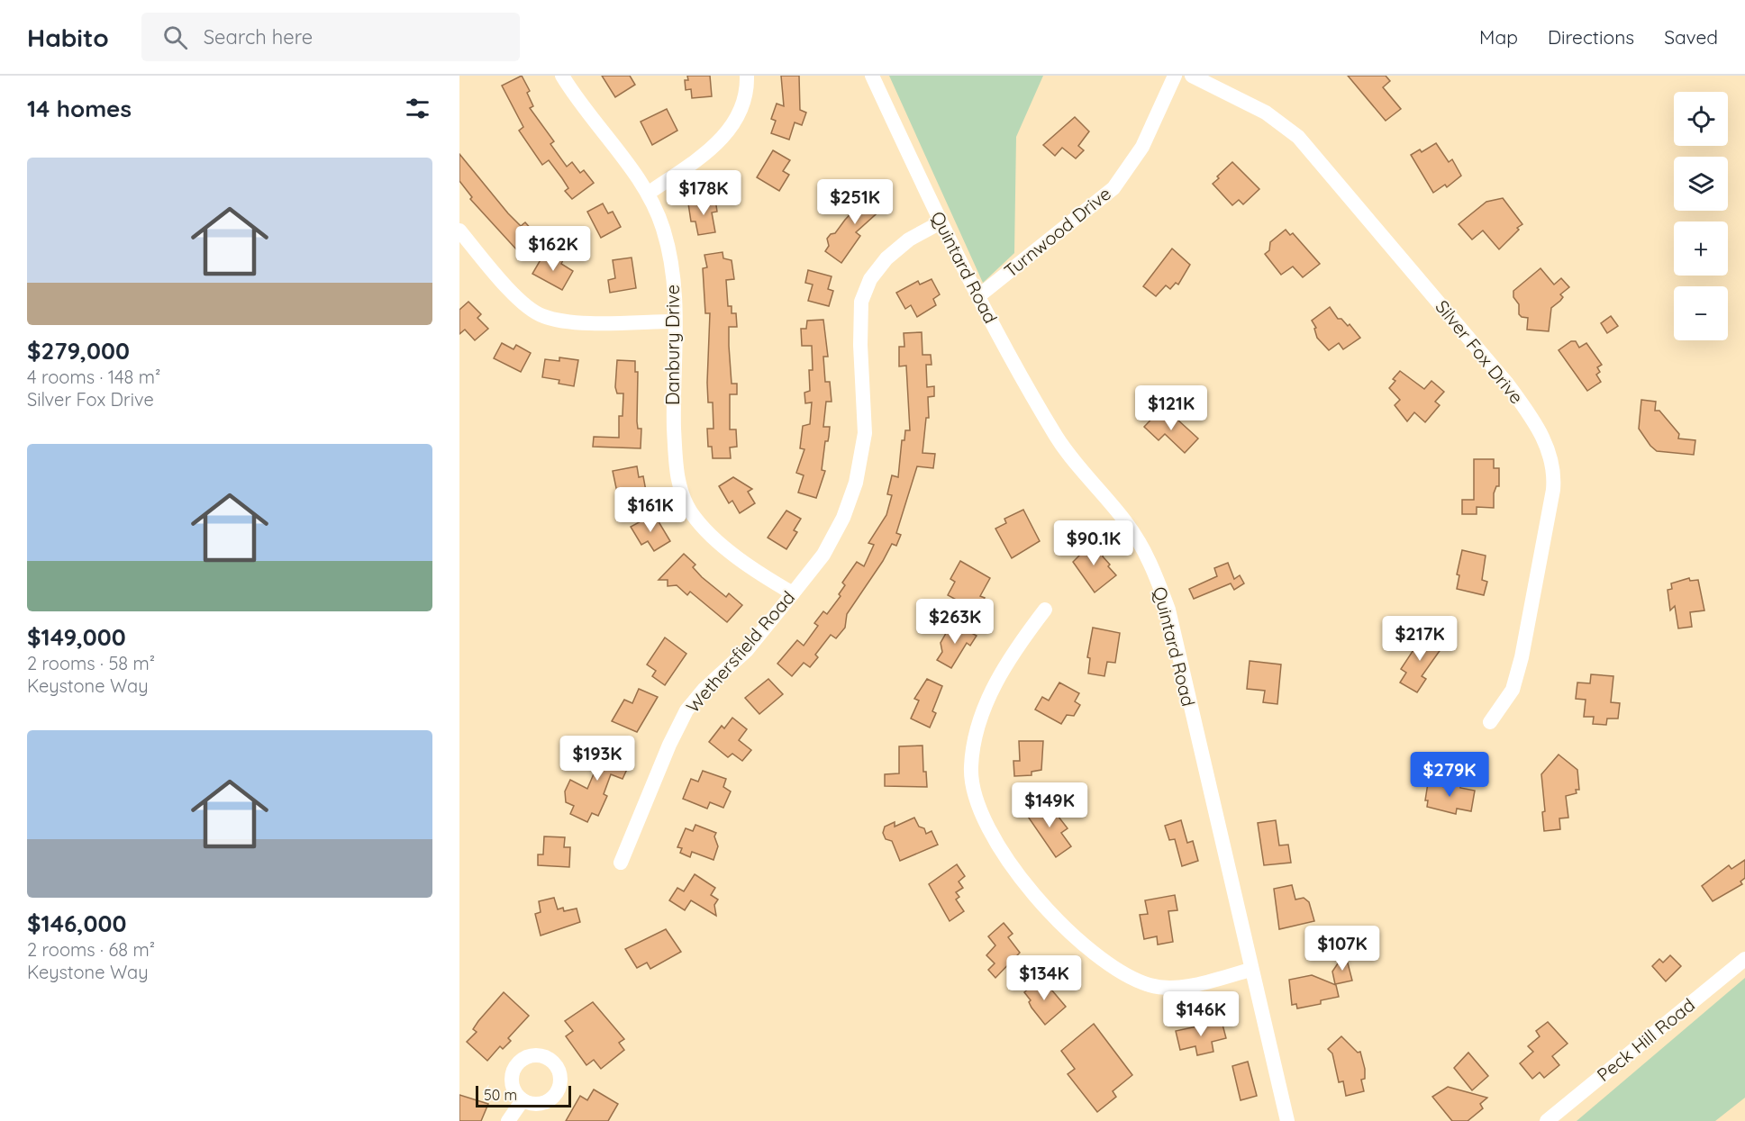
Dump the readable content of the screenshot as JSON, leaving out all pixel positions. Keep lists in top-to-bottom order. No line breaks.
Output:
{"streets":{"street":["Turnwood Drive","Quintard Road","Danbury Drive","Silver Fox Drive","Wethersfield Road","Peck Hill Road"]},"crossings":[["Turnwood Drive","Quintard Road"],["Quintard Road","Wethersfield Road"],["Danbury Drive","Wethersfield Road"]],"scale_bar":"50 m","page":{"header":"Habito","search":"Search here","nav":["Map","Directions","Saved"],"heading":"14 homes","map_buttons":["+","−"],"list":[{"name":"$279,000","note":"4 rooms · 148 m² · Silver Fox Drive"},{"name":"$149,000","note":"2 rooms · 58 m² · Keystone Way"},{"name":"$146,000","note":"2 rooms · 68 m² · Keystone Way"}],"price":["$178K","$251K","$162K","$121K","$161K","$90.1K","$263K","$217K","$193K","$279K","$149K","$107K","$134K","$146K"],"scale":"50 m"}}
